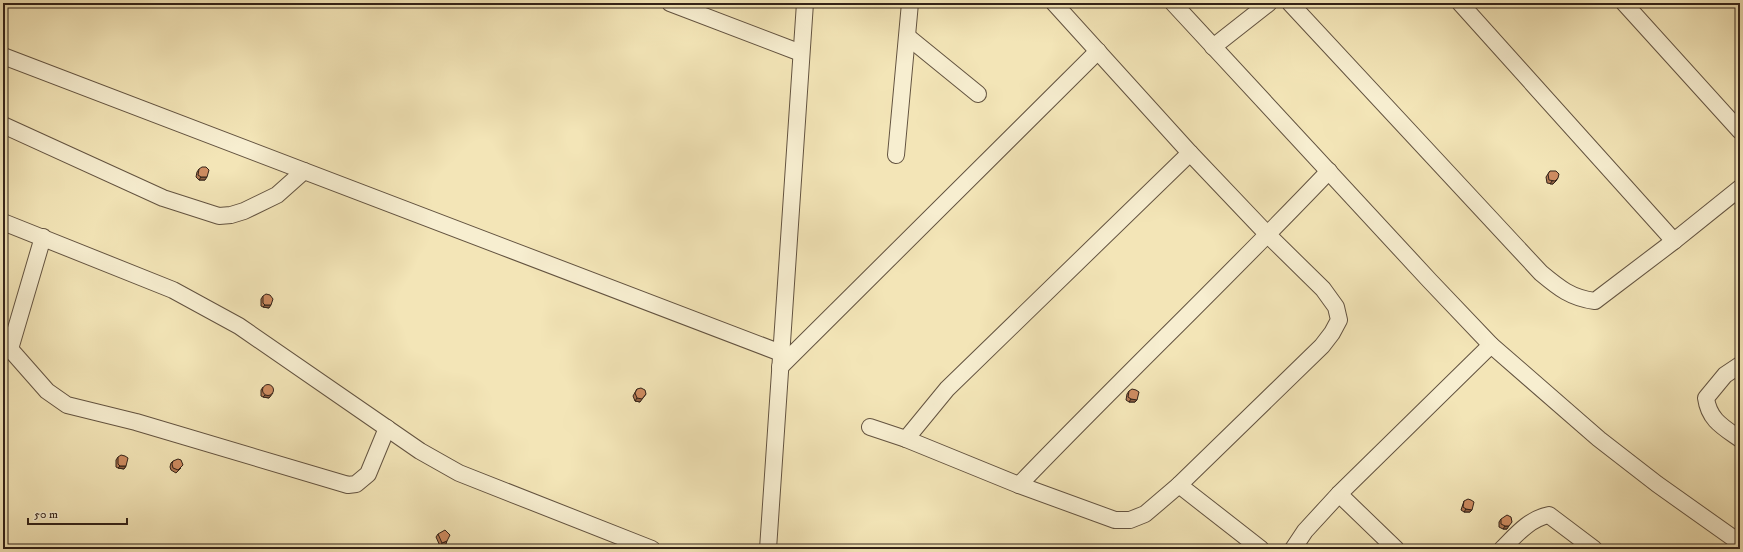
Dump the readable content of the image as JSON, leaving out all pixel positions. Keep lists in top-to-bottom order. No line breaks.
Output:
{"scale_bar":"50 m"}
